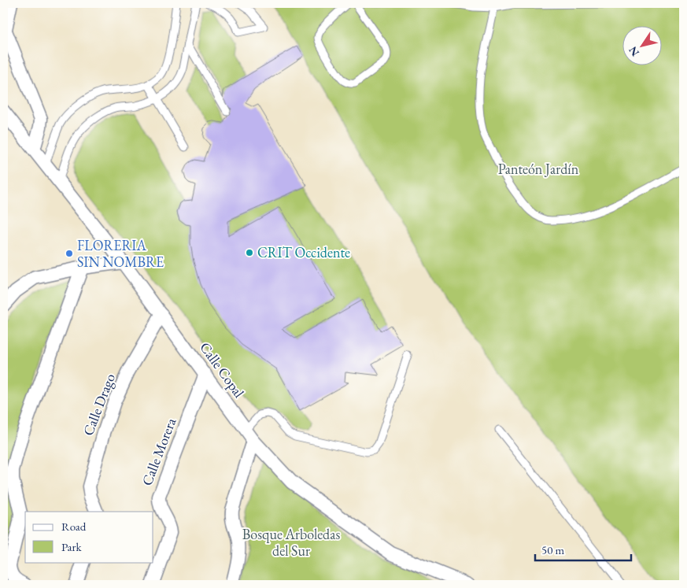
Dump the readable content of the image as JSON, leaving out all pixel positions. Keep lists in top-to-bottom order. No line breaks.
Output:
{"streets":{"street":["Calle Copal","Calle Drago","Calle Morera"]},"crossings":[["Calle Copal","Calle Drago"],["Calle Copal","Calle Morera"]],"parks":["Panteón Jardín","Bosque Arboledas del Sur"],"places":["CRIT Occidente","FLORERIA SIN NOMBRE"],"legend":["Road","Park"],"scale_bar":"50 m","north":"bottom left"}
